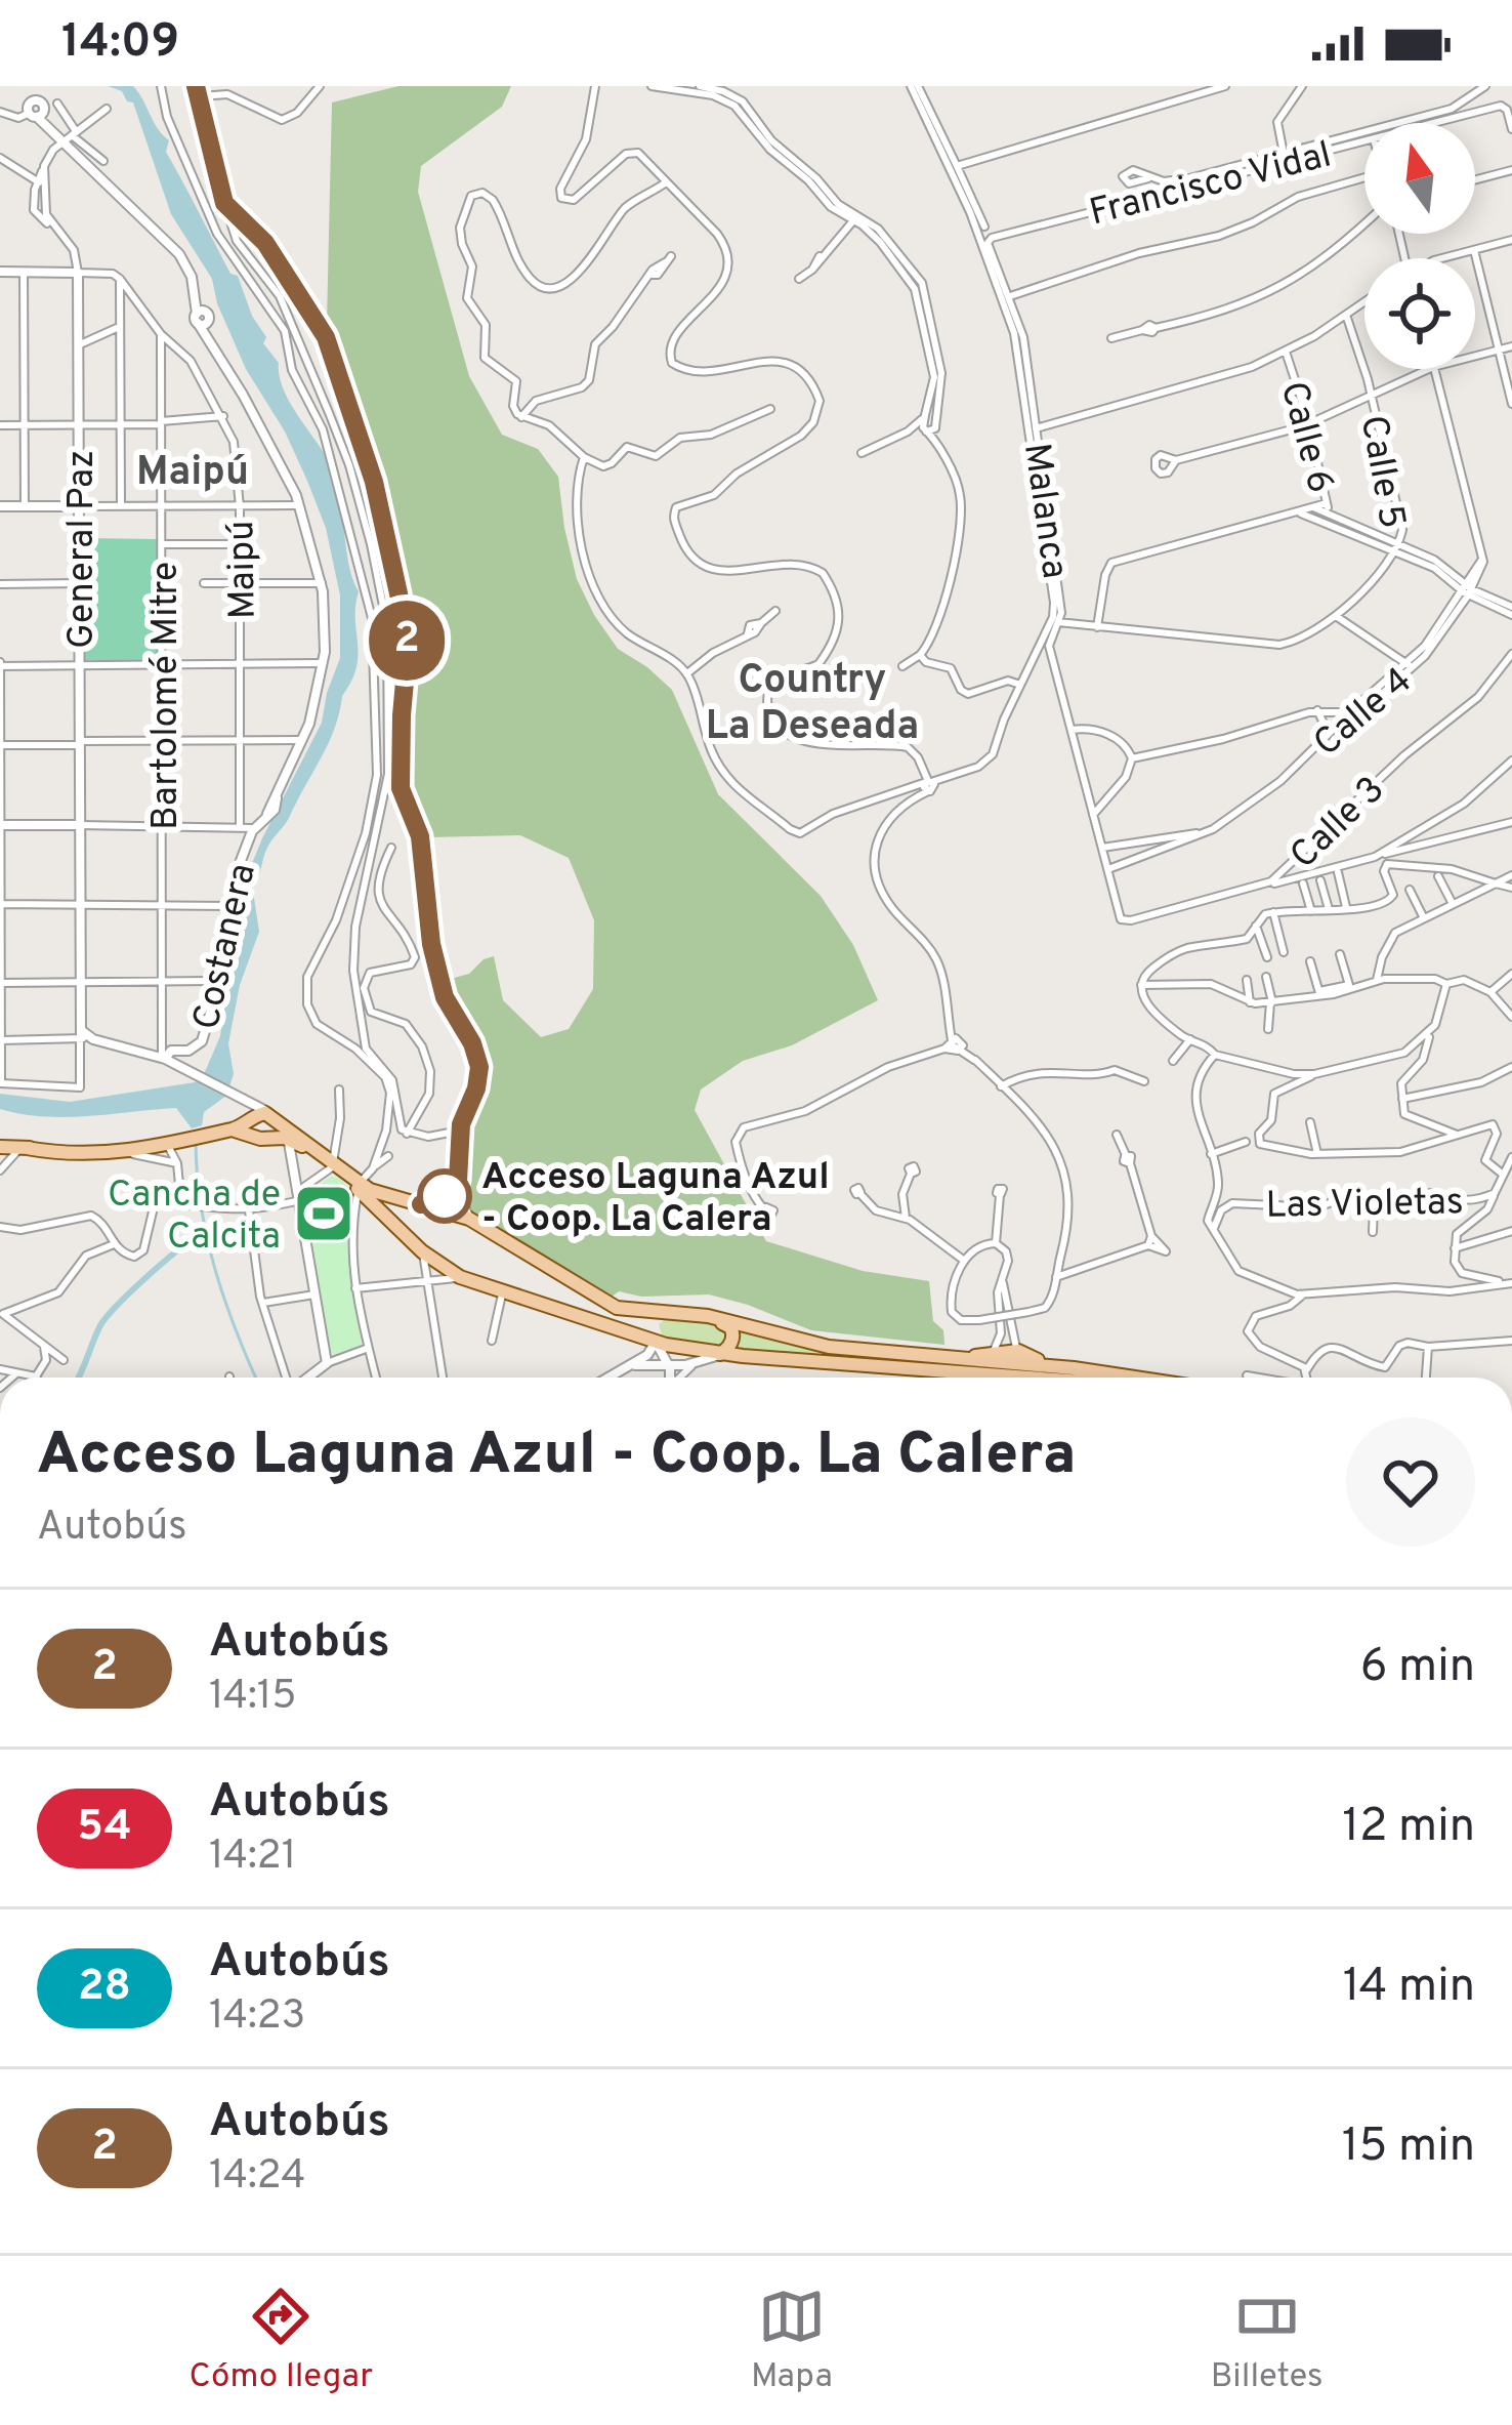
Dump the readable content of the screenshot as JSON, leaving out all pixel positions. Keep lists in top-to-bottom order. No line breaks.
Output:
{"streets":{"street":["Francisco Vidal","Calle 6","Calle 5","Malanca","General Paz","Maipú","Bartolomé Mitre","Calle 4","Calle 3","Costanera","Las Violetas"]},"crossings":[["Francisco Vidal","Malanca"],["Calle 5","Malanca"],["Malanca","Calle 4"],["Malanca","Calle 3"],["Maipú","Bartolomé Mitre"],["Bartolomé Mitre","Costanera"]],"districts":["Maipú","Country La Deseada"],"places":{"other":["Acceso Laguna Azul - Coop. La Calera"],"sports":["Cancha de Calcita"]},"lines":["bus line 2"],"north":"top","page":{"status":"14:09","on_map":"2","heading":["Acceso Laguna Azul - Coop. La Calera","Autobús"],"list":[{"mark":"2","name":"Autobús","note":"14:15","value":"6 min"},{"mark":"54","name":"Autobús","note":"14:21","value":"12 min"},{"mark":"28","name":"Autobús","note":"14:23","value":"14 min"},{"mark":"2","name":"Autobús","note":"14:24","value":"15 min"}],"tabs":["Cómo llegar","Mapa","Billetes"]}}
